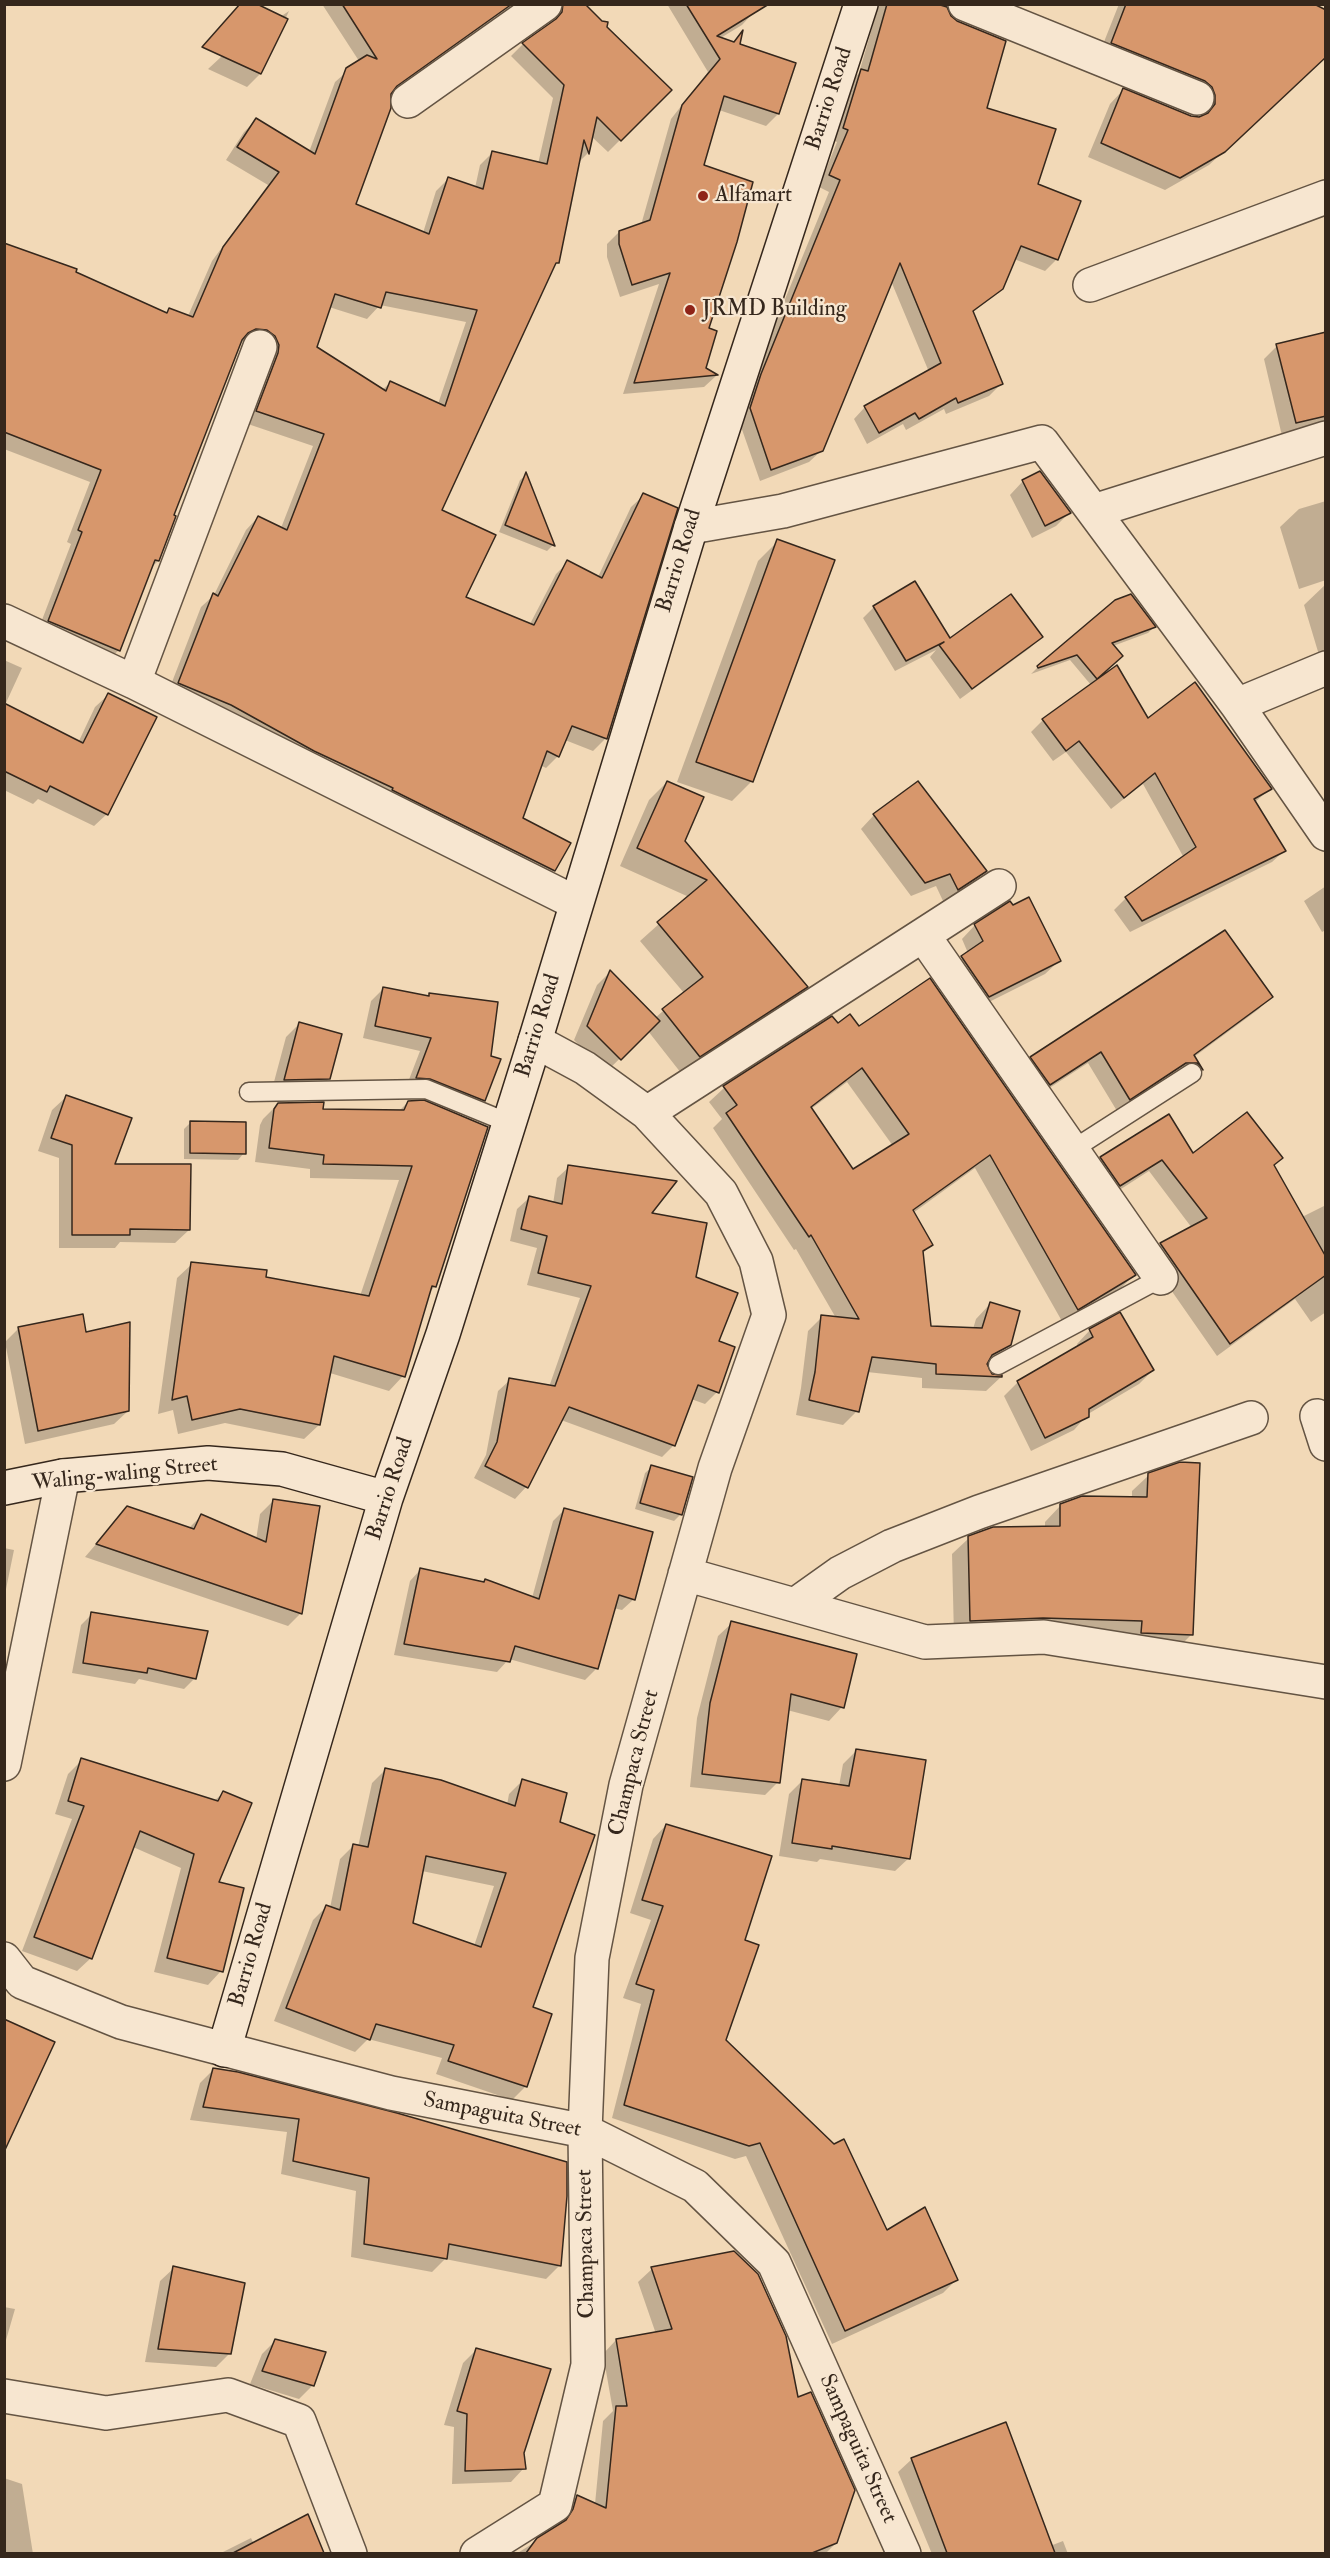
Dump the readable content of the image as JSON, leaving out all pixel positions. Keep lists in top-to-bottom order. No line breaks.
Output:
{"streets":{"street":["Barrio Road","Waling-waling Street","Champaca Street","Sampaguita Street"]},"crossings":[["Barrio Road","Waling-waling Street"],["Barrio Road","Champaca Street"],["Barrio Road","Sampaguita Street"],["Champaca Street","Sampaguita Street"]],"places":["Alfamart","JRMD Building"]}
